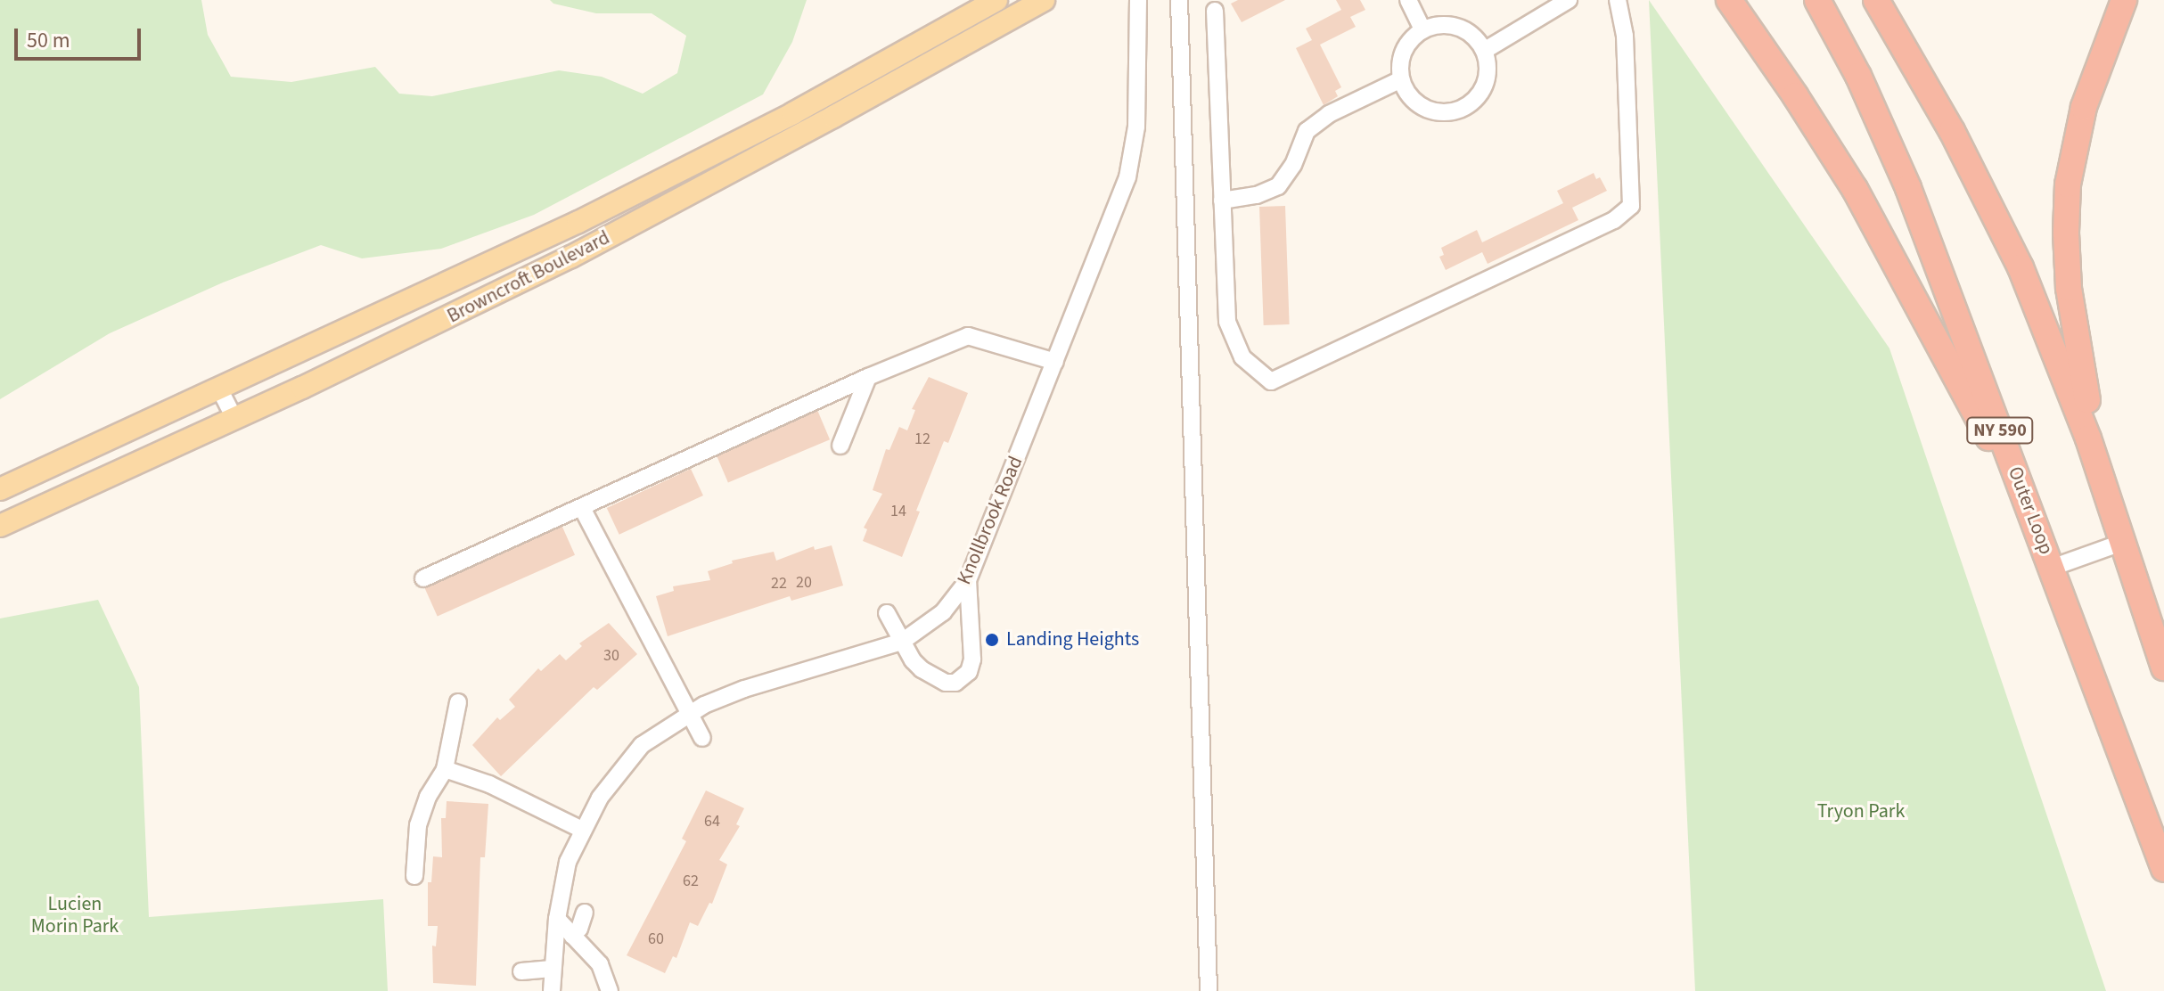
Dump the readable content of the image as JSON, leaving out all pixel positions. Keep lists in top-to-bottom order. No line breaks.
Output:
{"streets":{"highway":["NY 590","Outer Loop"],"main road":["Browncroft Boulevard"],"street":["Knollbrook Road"]},"parks":["Tryon Park","Lucien Morin Park"],"places":["Landing Heights"],"house_numbers":["12","14","20","22","30","64","62","60"],"scale_bar":"50 m"}
